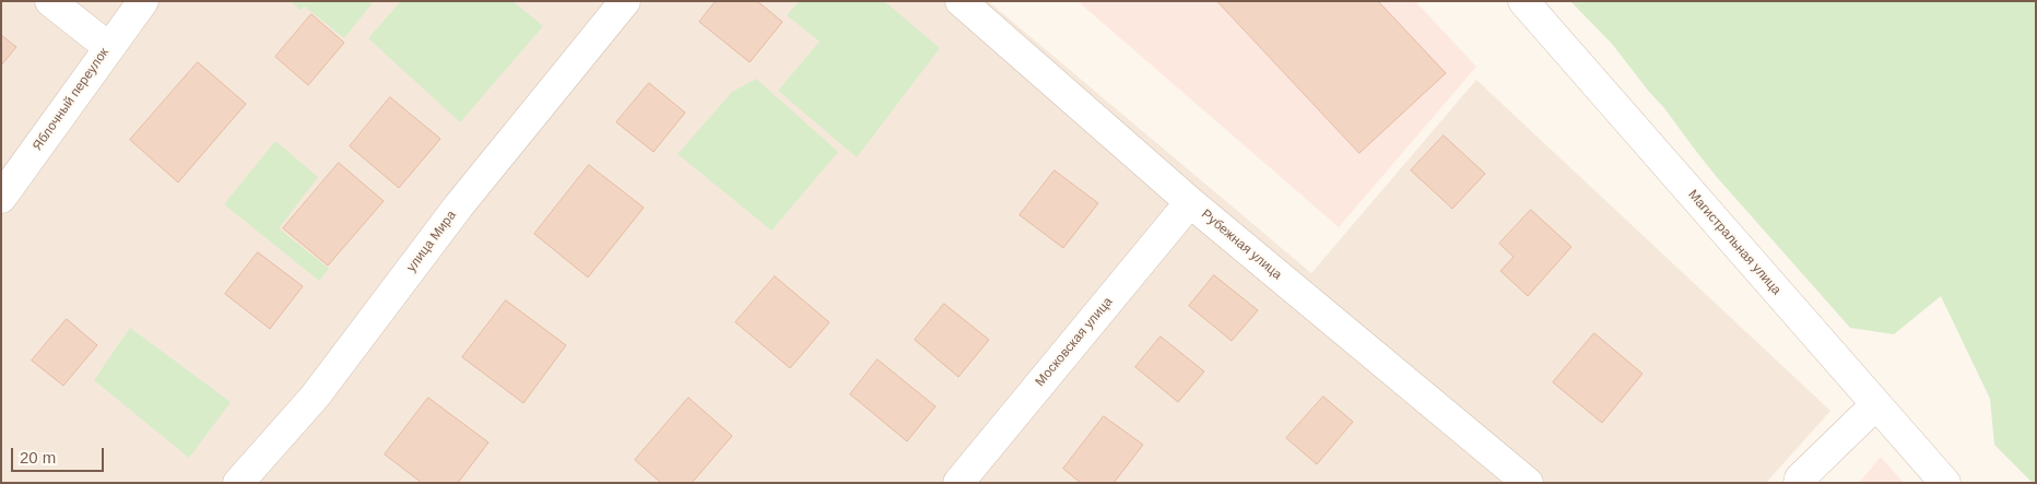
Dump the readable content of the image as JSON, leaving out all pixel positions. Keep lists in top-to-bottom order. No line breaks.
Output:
{"streets":{"street":["Яблочный переулок","улица Мира","Магистральная улица","Рубежная улица","Московская улица"]},"crossings":[["Рубежная улица","Московская улица"]],"scale_bar":"20 m"}
